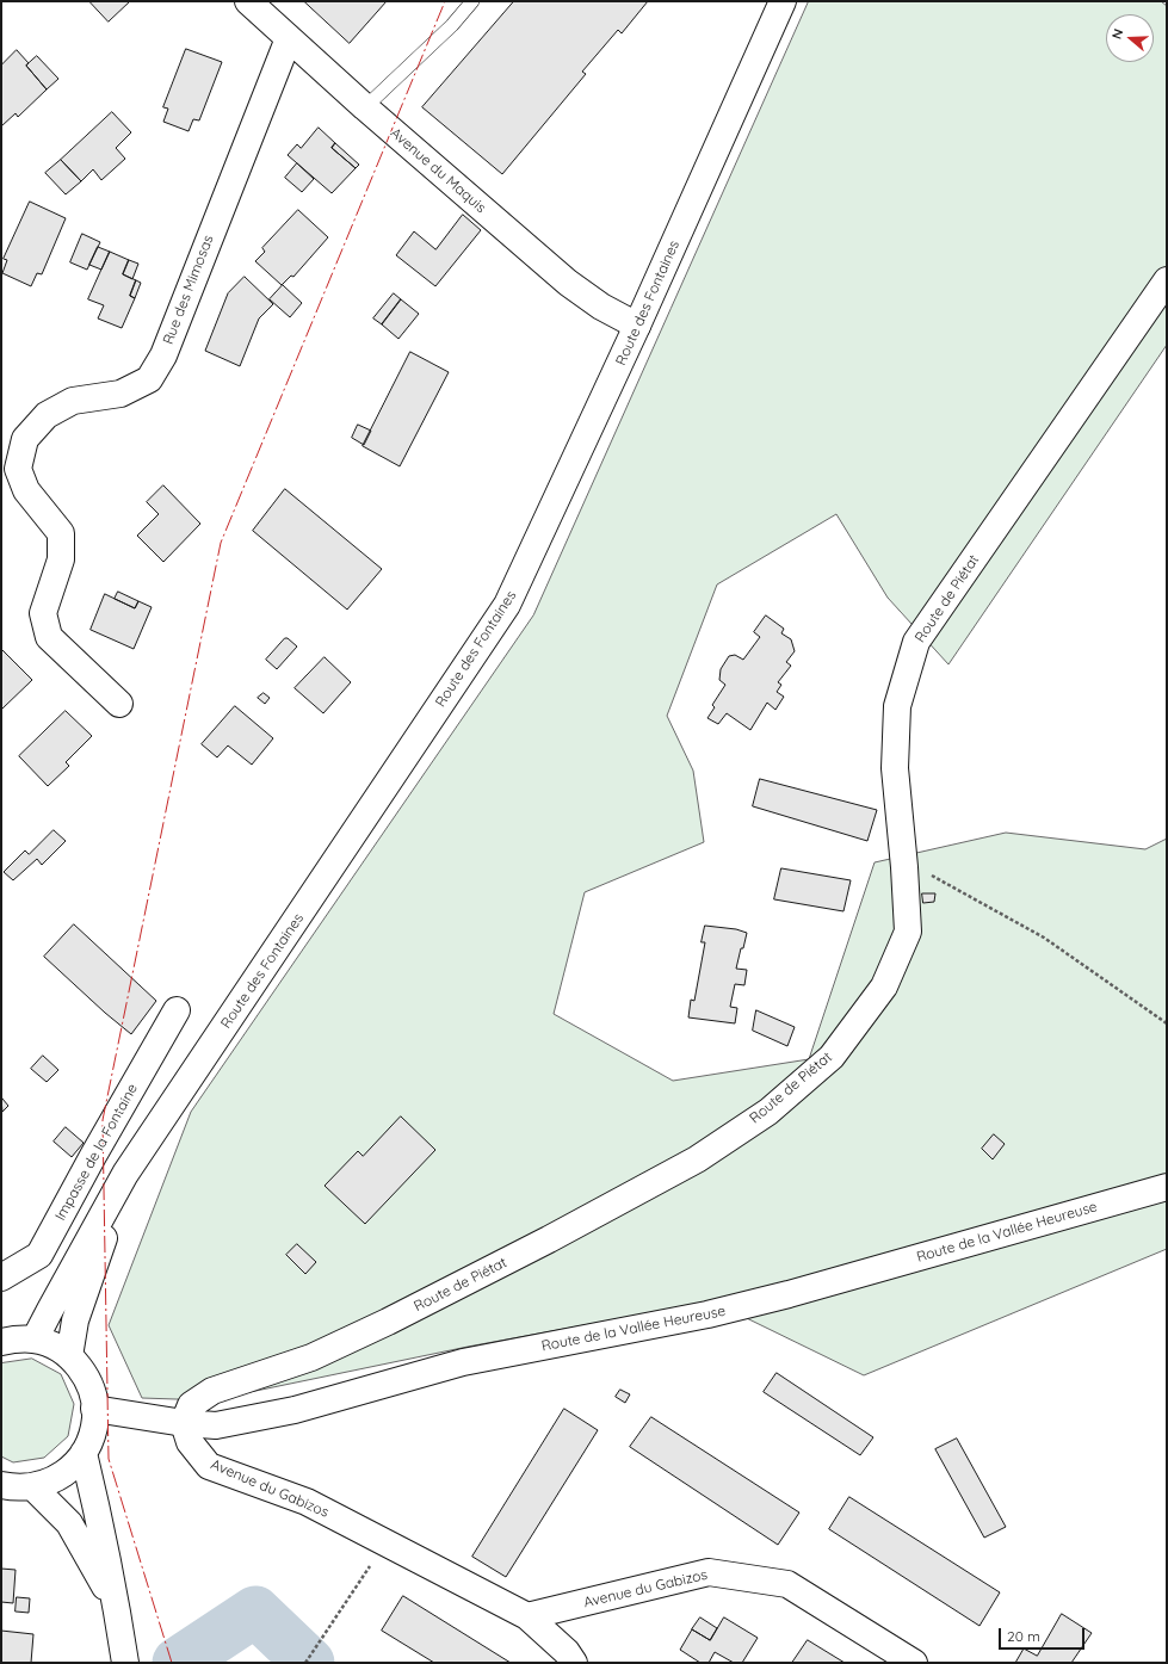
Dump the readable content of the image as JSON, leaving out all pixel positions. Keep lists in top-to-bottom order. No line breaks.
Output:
{"streets":{"street":["Avenue du Maquis","Rue des Mimosas","Route des Fontaines","Route de Piétat","Impasse de la Fontaine","Route de la Vallée Heureuse","Avenue du Gabizos"]},"crossings":[["Avenue du Maquis","Rue des Mimosas"],["Avenue du Maquis","Route des Fontaines"],["Route de Piétat","Route de la Vallée Heureuse"],["Route de Piétat","Avenue du Gabizos"],["Route de la Vallée Heureuse","Avenue du Gabizos"]],"scale_bar":"20 m","north":"left"}
